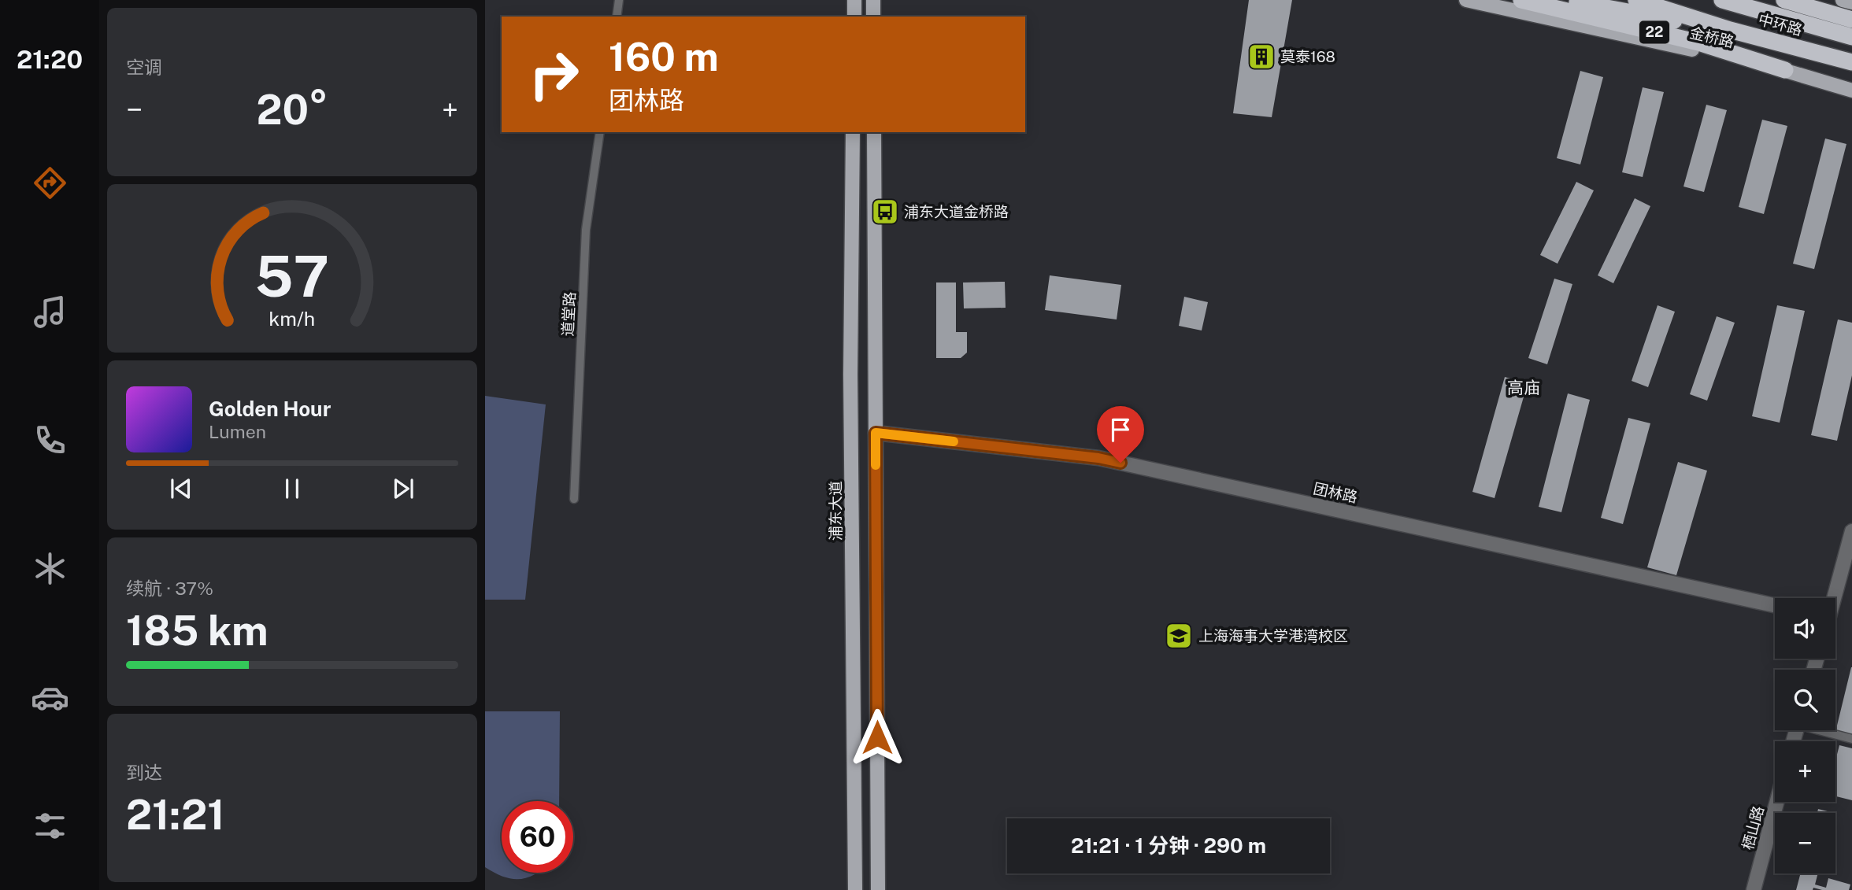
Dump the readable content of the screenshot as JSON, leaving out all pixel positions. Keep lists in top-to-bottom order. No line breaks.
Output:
{"streets":{"highway":["中环路","22"],"main road":["金桥路","浦东大道"],"street":["团林路","栖山路"],"lane":["道堂路"]},"crossings":[["22","金桥路"]],"districts":["高庙"],"places":{"building":["莫泰168"],"bus stop":["浦东大道金桥路"],"school or university":["上海海事大学港湾校区"]},"page":{"tabs":"21:20","tile":["空调",["续航 · 37%","185 km"],["到达","21:21"]],"turn":["160 m","团林路"],"heat":["−","20°","+"],"song":["Golden Hour","Lumen"],"map_buttons":["+","−"],"limit":"60","trip":"21:21 · 1 分钟 · 290 m","gauge":["57","km/h"]}}
